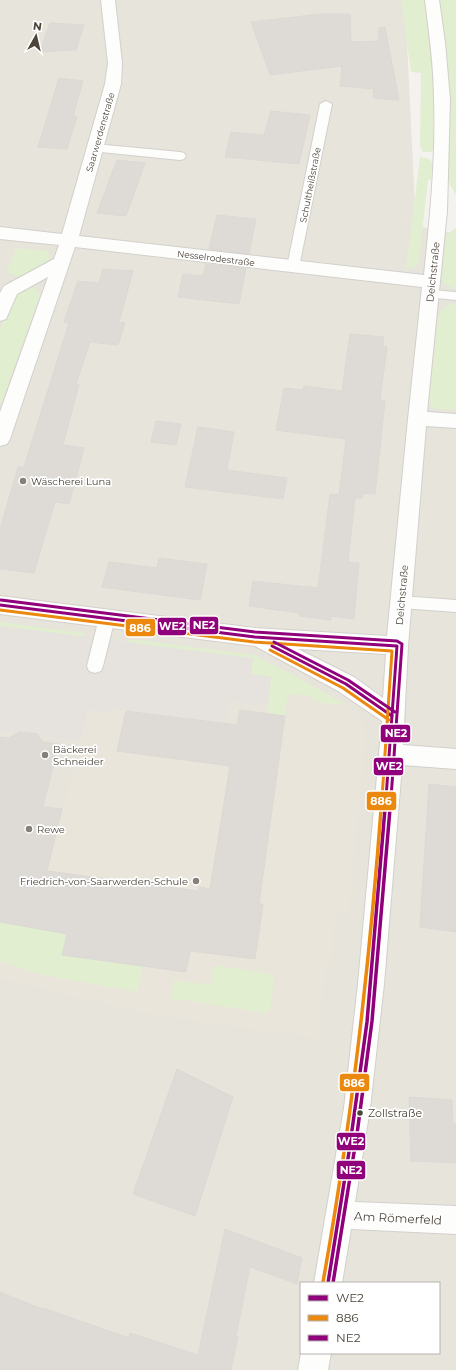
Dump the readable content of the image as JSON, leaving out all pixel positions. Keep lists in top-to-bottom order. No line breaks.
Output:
{"streets":{"street":["Saarwerdenstraße","Nesselrodestraße","Deichstraße","Am Römerfeld"],"lane":["Schultheißstraße"]},"crossings":[["Saarwerdenstraße","Nesselrodestraße"],["Schultheißstraße","Nesselrodestraße"],["Nesselrodestraße","Deichstraße"],["Deichstraße","Am Römerfeld"]],"places":["Wäscherei Luna","Bäckerei Schneider","Rewe","Friedrich-von-Saarwerden-Schule","Zollstraße"],"lines":["transit line NE2","transit line WE2","transit line 886"],"legend":["WE2","886","NE2"],"north":"top"}
